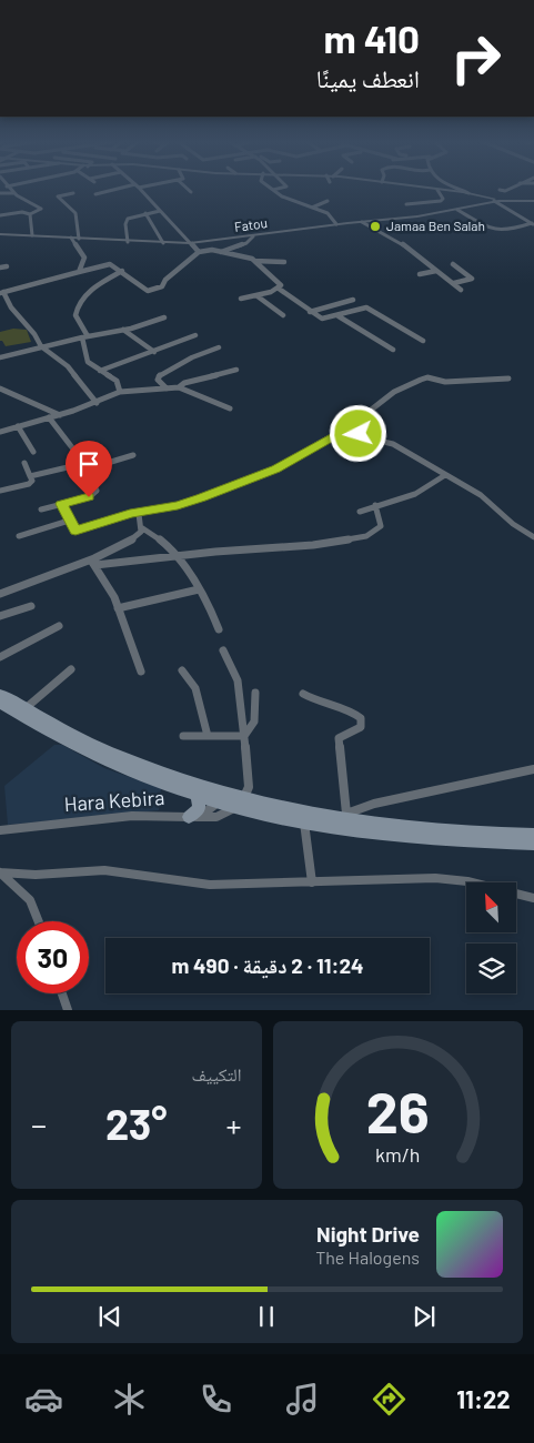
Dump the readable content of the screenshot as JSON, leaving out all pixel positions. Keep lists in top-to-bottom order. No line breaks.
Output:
{"streets":{"street":["Fatou","Hara Kebira"]},"places":["Jamaa Ben Salah"],"north":"top left","page":{"turn":["410 m","انعطف يمينًا"],"limit":"30","trip":"11:24 · 2 دقيقة · 490 m","tile":"التكييف","heat":["−","23°","+"],"song":["Night Drive","The Halogens"],"tabs":"11:22","gauge":["26","km/h"]}}
